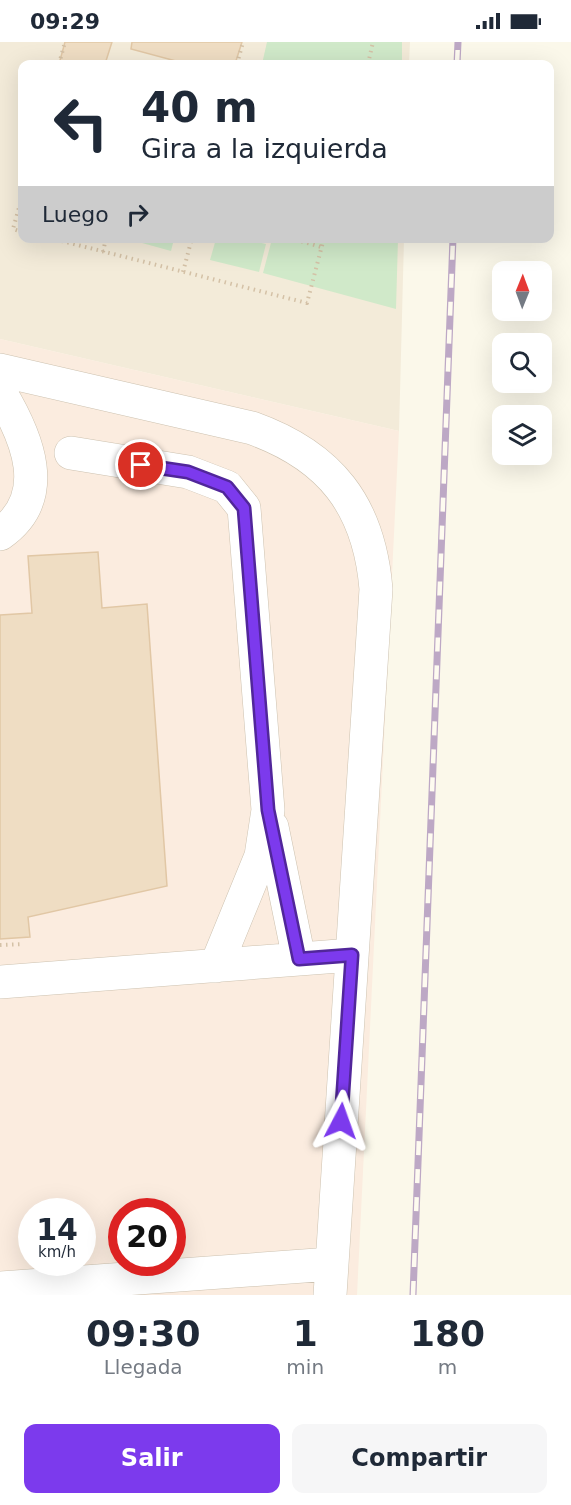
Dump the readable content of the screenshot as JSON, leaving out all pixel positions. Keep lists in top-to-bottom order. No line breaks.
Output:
{"north":"top","page":{"status":"09:29","turn":["40 m","Gira a la izquierda"],"then":"Luego","speed":"14 km/h","limit":"20","eta":["09:30","Llegada","1","min","180","m"],"buttons":["Salir","Compartir"]}}
